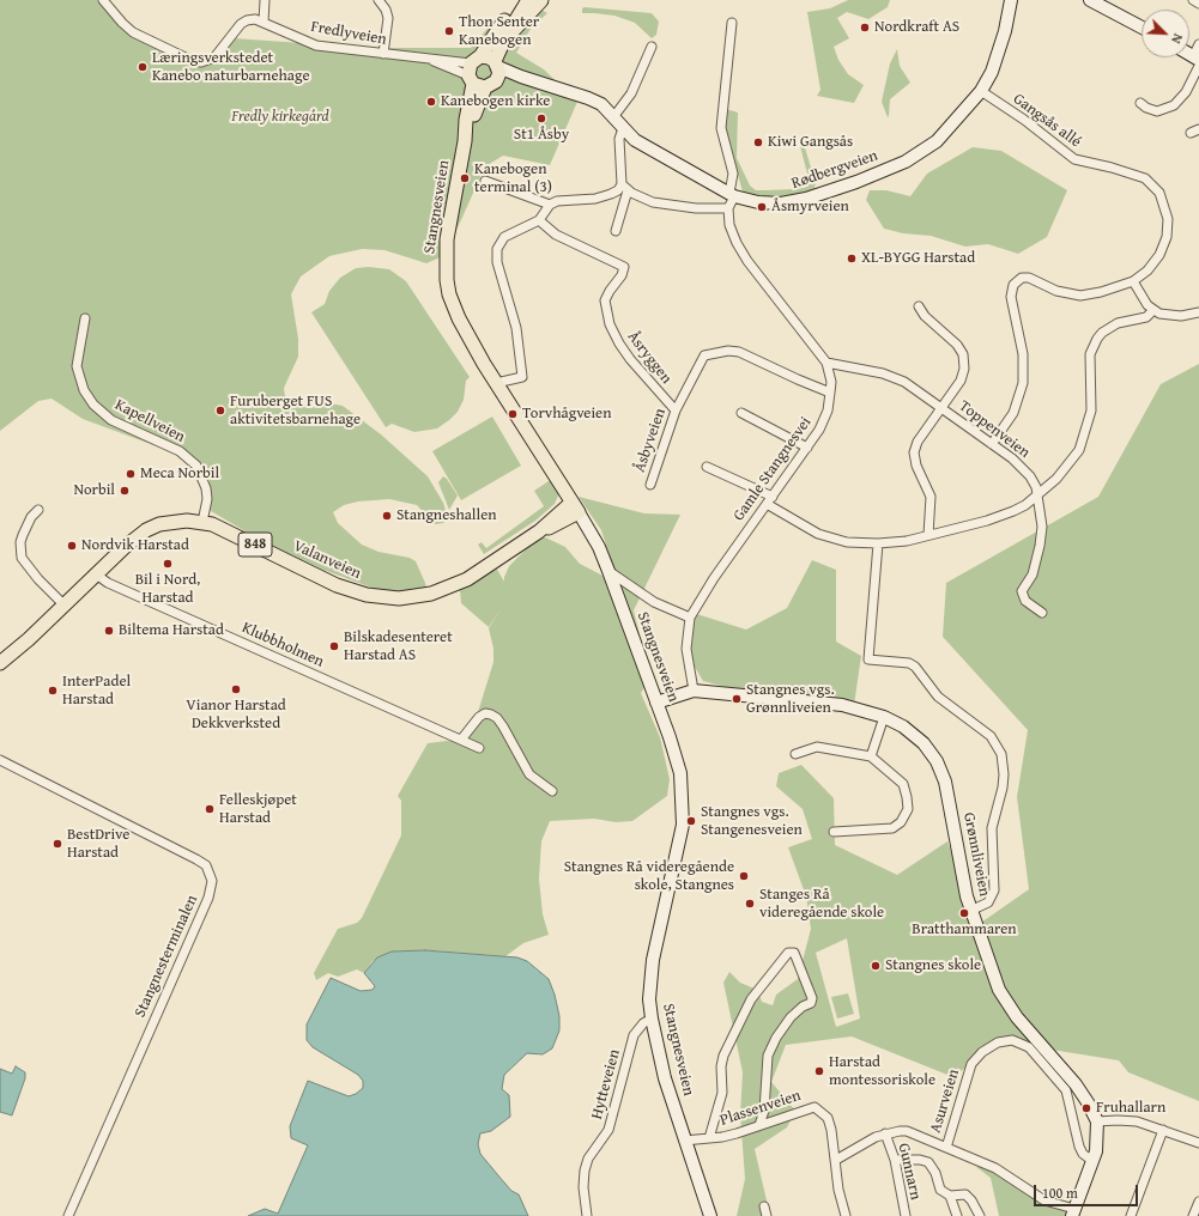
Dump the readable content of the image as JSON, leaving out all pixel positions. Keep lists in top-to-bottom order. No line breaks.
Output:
{"streets":{"main road":["Stangnesveien","848","Valanveien"],"street":["Fredlyveien","Gangsås allé","Rødbergveien","Åsryggen","Kapellveien","Toppenveien","Åsbyveien","Gamle Stangnesvei","Klubbholmen","Grønnliveien","Stangnesterminalen","Hytteveien","Asurveien","Plassenveien","Gunnarn"]},"crossings":[["Fredlyveien","Stangnesveien"],["Gangsås allé","Rødbergveien"],["Gangsås allé","Toppenveien"],["Stangnesveien","Valanveien"],["Stangnesveien","Grønnliveien"],["Stangnesveien","Hytteveien"],["Stangnesveien","Plassenveien"],["Åsryggen","Åsbyveien"],["Kapellveien","Valanveien"],["Toppenveien","Gamle Stangnesvei"],["Åsbyveien","Gamle Stangnesvei"],["Gamle Stangnesvei","Grønnliveien"],["Valanveien","Klubbholmen"],["Grønnliveien","Asurveien"]],"parks":["Fredly kirkegård"],"places":["Nordkraft AS","Thon Senter Kanebogen","Læringsverkstedet Kanebo naturbarnehage","Kanebogen kirke","St1 Åsby","Kiwi Gangsås","Kanebogen terminal (3)","Åsmyrveien","XL-BYGG Harstad","Furuberget FUS aktivitetsbarnehage","Torvhågveien","Meca Norbil","Norbil","Stangneshallen","Nordvik Harstad","Bil i Nord, Harstad","Biltema Harstad","Bilskadesenteret Harstad AS","Vianor Harstad Dekkverksted","InterPadel Harstad","Stangnes vgs. Grønnliveien","Felleskjøpet Harstad","Stangnes vgs. Stangenesveien","BestDrive Harstad","Stangnes Rå videregående skole, Stangnes","Stanges Rå videregående skole","Bratthammaren","Stangnes skole","Harstad montessoriskole","Fruhallarn"],"scale_bar":"100 m","north":"bottom right"}
